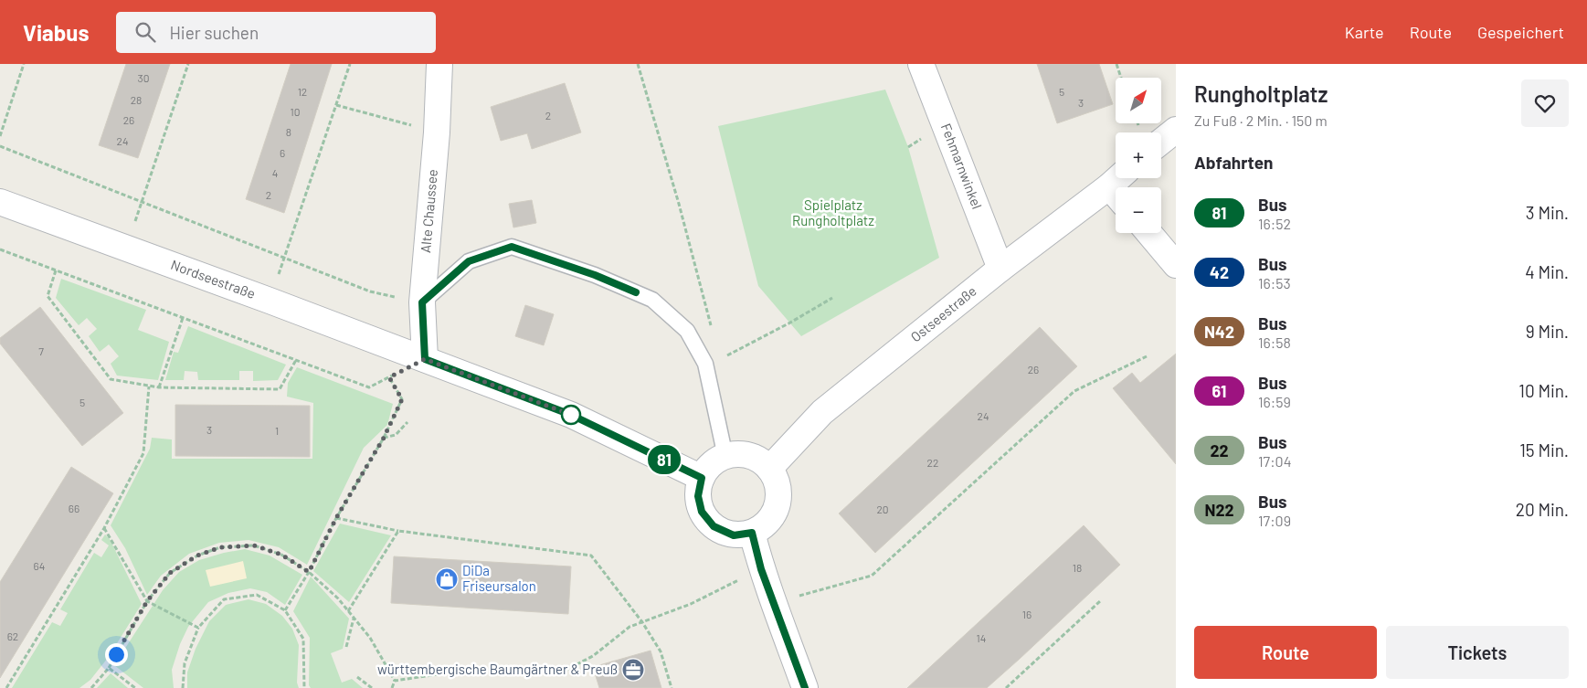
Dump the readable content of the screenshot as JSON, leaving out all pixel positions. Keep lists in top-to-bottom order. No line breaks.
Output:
{"streets":{"street":["Fehmarnwinkel","Alte Chaussee","Nordseestraße","Ostseestraße"]},"crossings":[["Fehmarnwinkel","Ostseestraße"],["Alte Chaussee","Nordseestraße"],["Nordseestraße","Ostseestraße"]],"parks":["Spielplatz Rungholtplatz"],"places":{"shop":["DiDa Friseursalon"],"office":["württembergische Baumgärtner & Preuß"]},"lines":["bus line 81"],"house_numbers":["30","12","5","28","3","10","2","26","8","24","6","4","2","7","26","5","24","3","1","22","66","20","64","18","16","62","14"],"north":"top right","page":{"header":"Viabus","search":"Hier suchen","nav":["Karte","Route","Gespeichert"],"on_map":"81","heading":[["Rungholtplatz","Zu Fuß · 2 Min. · 150 m"],"Abfahrten"],"map_buttons":["+","−"],"list":[{"mark":"81","name":"Bus","note":"16:52","value":"3 Min."},{"mark":"42","name":"Bus","note":"16:53","value":"4 Min."},{"mark":"N42","name":"Bus","note":"16:58","value":"9 Min."},{"mark":"61","name":"Bus","note":"16:59","value":"10 Min."},{"mark":"22","name":"Bus","note":"17:04","value":"15 Min."},{"mark":"N22","name":"Bus","note":"17:09","value":"20 Min."}],"buttons":["Route","Tickets"]}}
